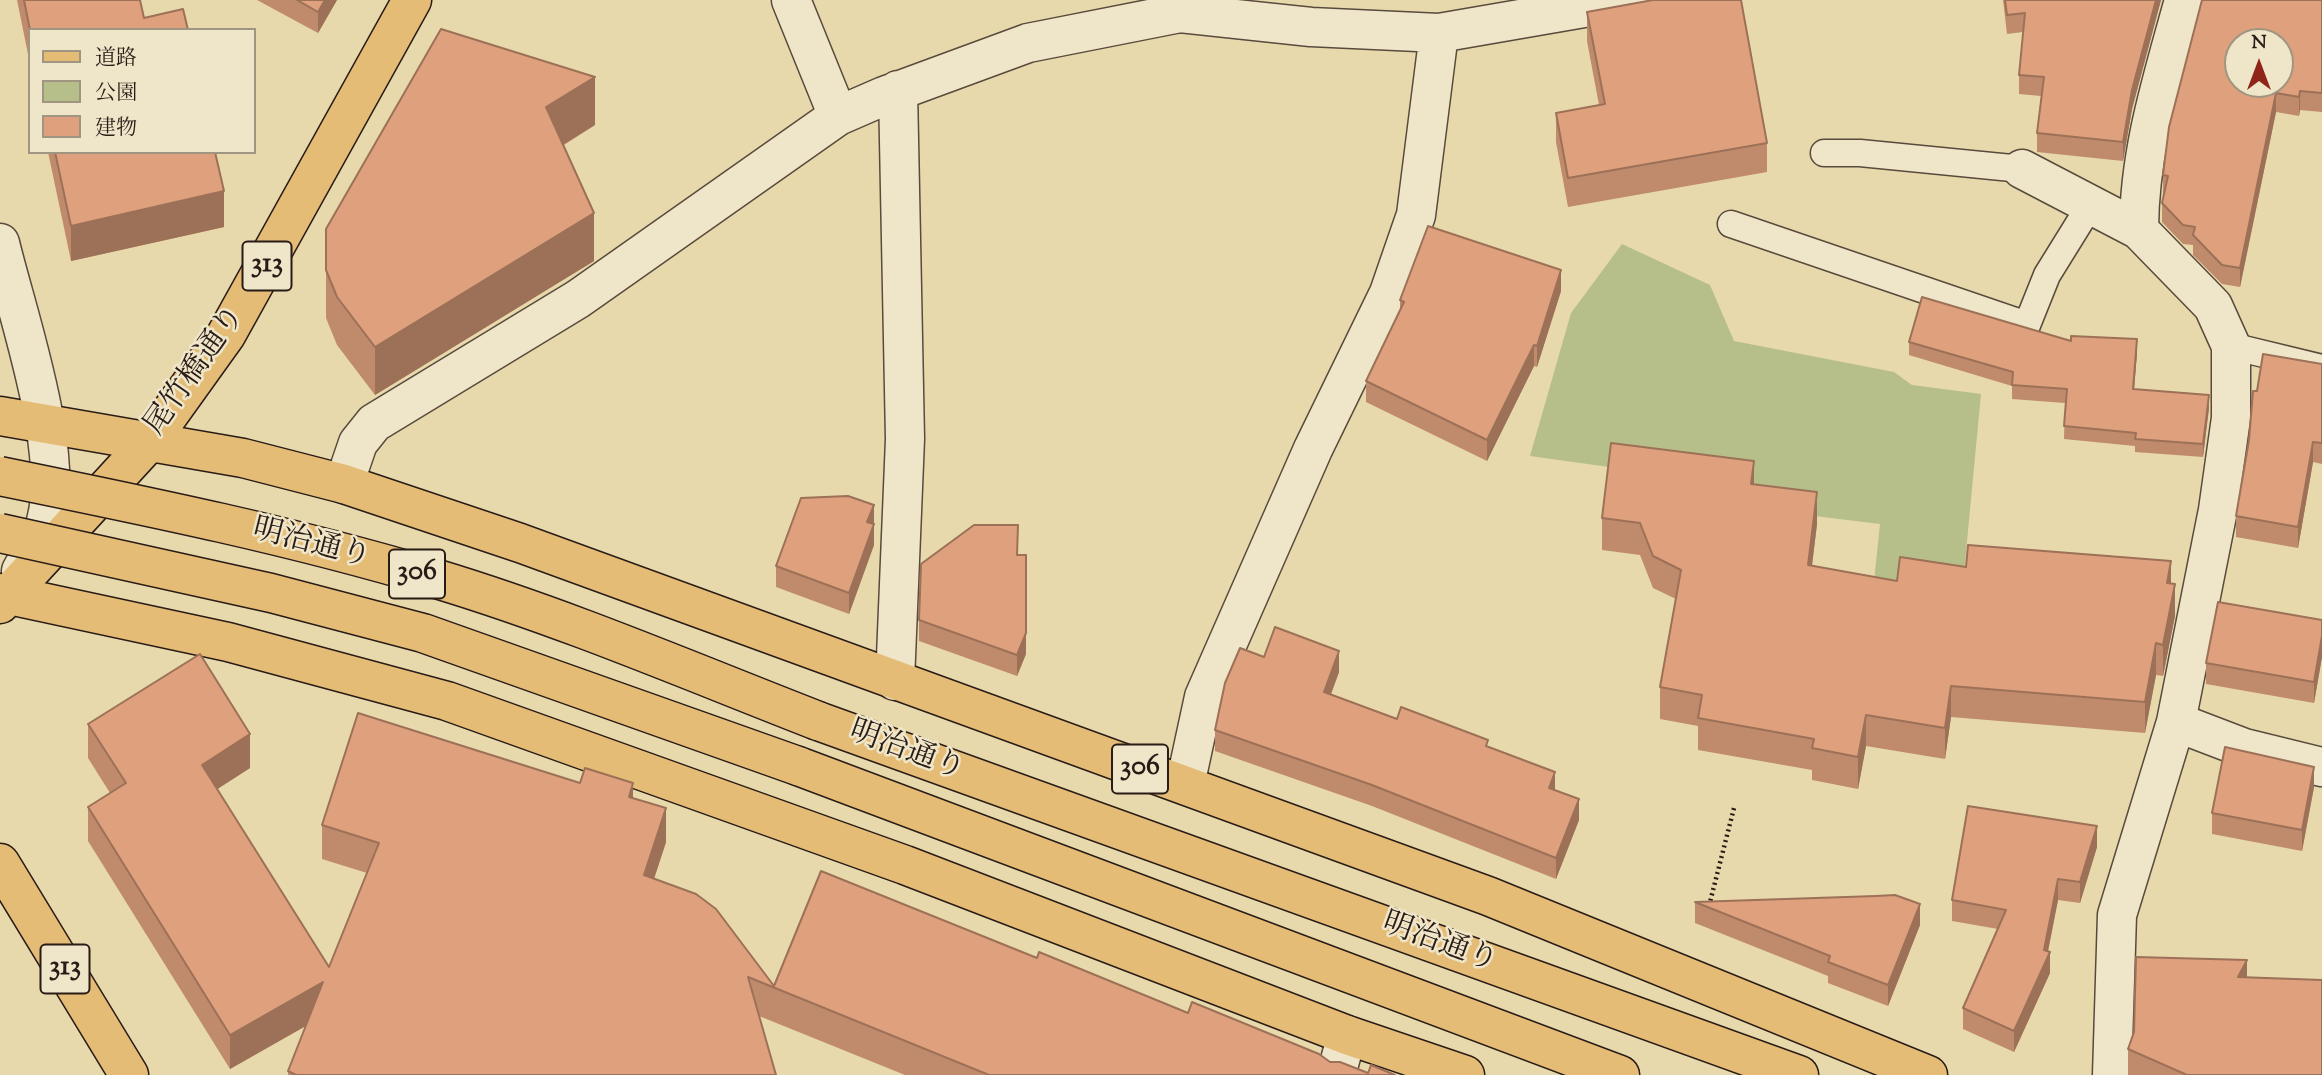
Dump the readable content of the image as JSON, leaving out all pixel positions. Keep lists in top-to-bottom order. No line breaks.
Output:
{"streets":{"main road":["313","尾竹橋通り","明治通り","306"]},"crossings":[["尾竹橋通り","306"]],"legend":["道路","公園","建物"],"north":"top"}
